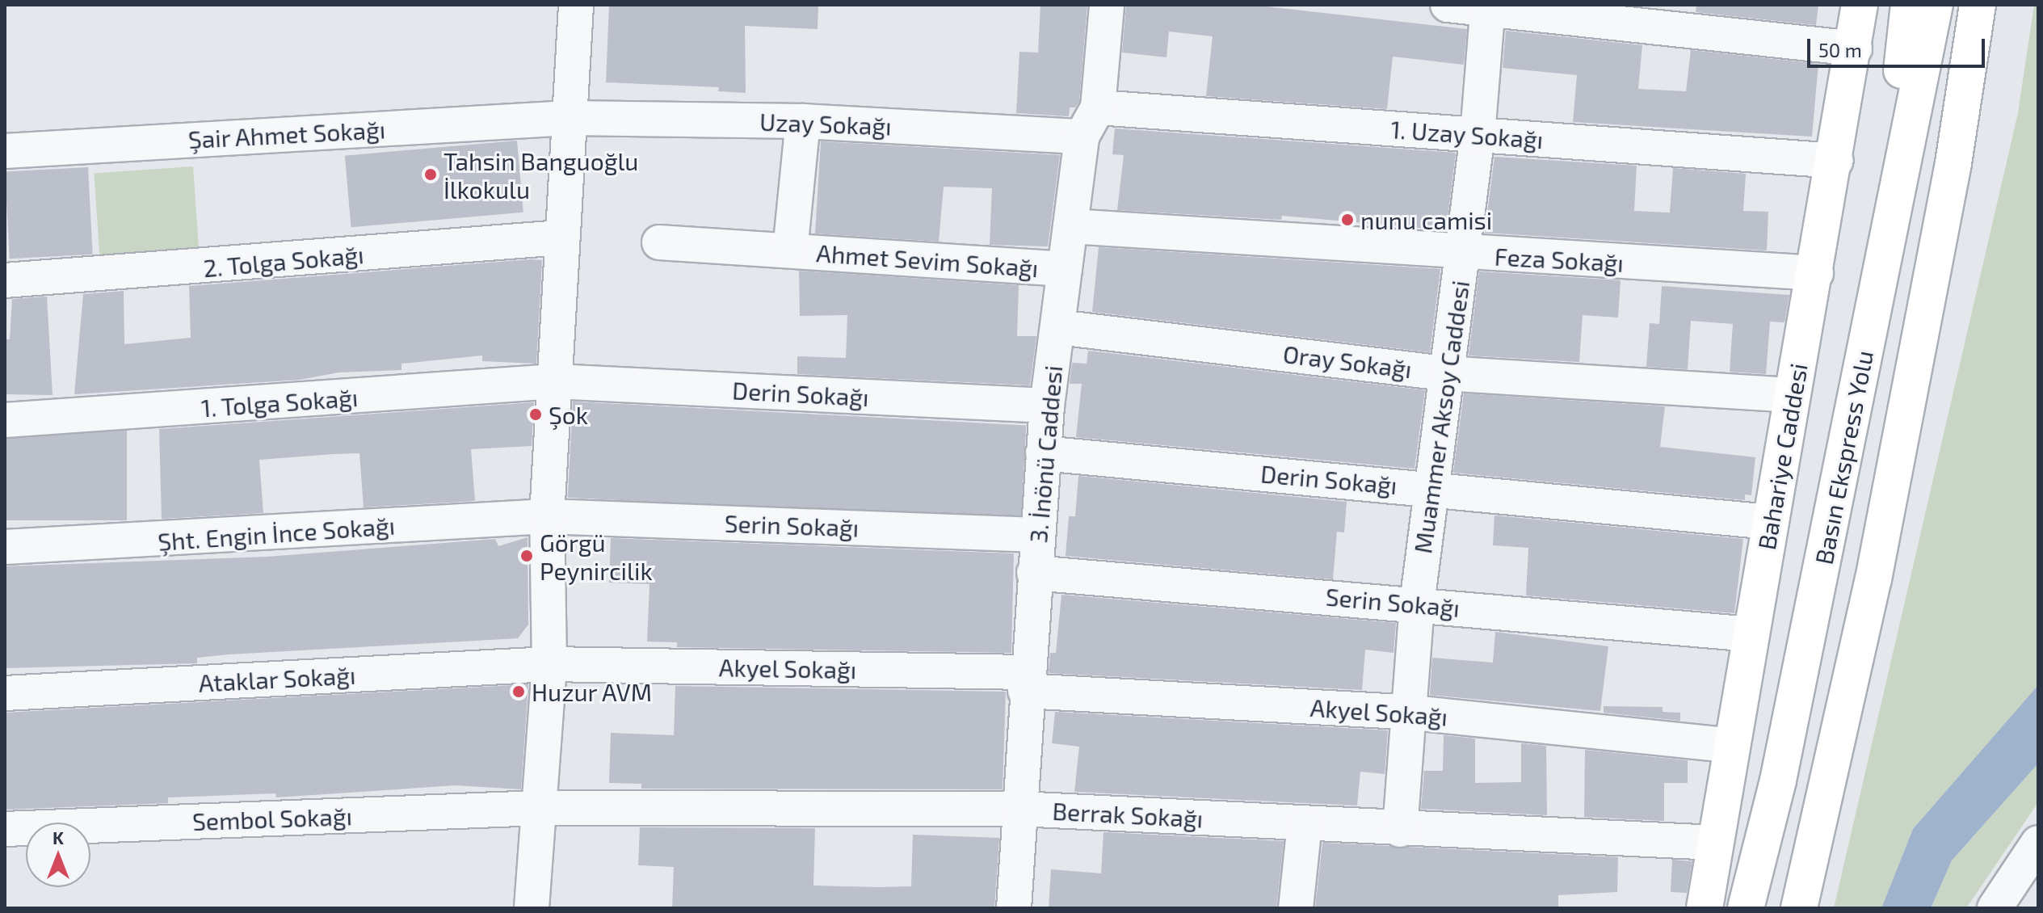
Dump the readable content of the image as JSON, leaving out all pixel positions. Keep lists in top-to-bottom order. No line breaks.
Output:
{"streets":{"main road":["Bahariye Caddesi","Basın Ekspress Yolu"],"street":["Uzay Sokağı","Şair Ahmet Sokağı","1. Uzay Sokağı","Feza Sokağı","Ahmet Sevim Sokağı","2. Tolga Sokağı","Oray Sokağı","Derin Sokağı","1. Tolga Sokağı","Muammer Aksoy Caddesi","3. İnönü Caddesi","Serin Sokağı","Şht. Engin İnce Sokağı","Akyel Sokağı","Ataklar Sokağı","Berrak Sokağı","Sembol Sokağı"]},"crossings":[["Uzay Sokağı","Şair Ahmet Sokağı"],["Uzay Sokağı","Ahmet Sevim Sokağı"],["Uzay Sokağı","3. İnönü Caddesi"],["1. Uzay Sokağı","Muammer Aksoy Caddesi"],["1. Uzay Sokağı","3. İnönü Caddesi"],["1. Uzay Sokağı","Bahariye Caddesi"],["Feza Sokağı","Muammer Aksoy Caddesi"],["Feza Sokağı","3. İnönü Caddesi"],["Feza Sokağı","Bahariye Caddesi"],["Ahmet Sevim Sokağı","3. İnönü Caddesi"],["Oray Sokağı","Muammer Aksoy Caddesi"],["Oray Sokağı","3. İnönü Caddesi"],["Oray Sokağı","Bahariye Caddesi"],["Derin Sokağı","1. Tolga Sokağı"],["Derin Sokağı","Muammer Aksoy Caddesi"],["Derin Sokağı","3. İnönü Caddesi"],["Derin Sokağı","Bahariye Caddesi"],["Muammer Aksoy Caddesi","Serin Sokağı"],["Muammer Aksoy Caddesi","Akyel Sokağı"],["Muammer Aksoy Caddesi","Berrak Sokağı"],["3. İnönü Caddesi","Serin Sokağı"],["3. İnönü Caddesi","Akyel Sokağı"],["3. İnönü Caddesi","Berrak Sokağı"],["Bahariye Caddesi","Serin Sokağı"],["Bahariye Caddesi","Akyel Sokağı"],["Bahariye Caddesi","Berrak Sokağı"],["Serin Sokağı","Şht. Engin İnce Sokağı"],["Akyel Sokağı","Ataklar Sokağı"],["Berrak Sokağı","Sembol Sokağı"]],"places":["Tahsin Banguoğlu İlkokulu","nunu camisi","Şok","Görgü Peynircilik","Huzur AVM"],"scale_bar":"50 m","north":"top"}
